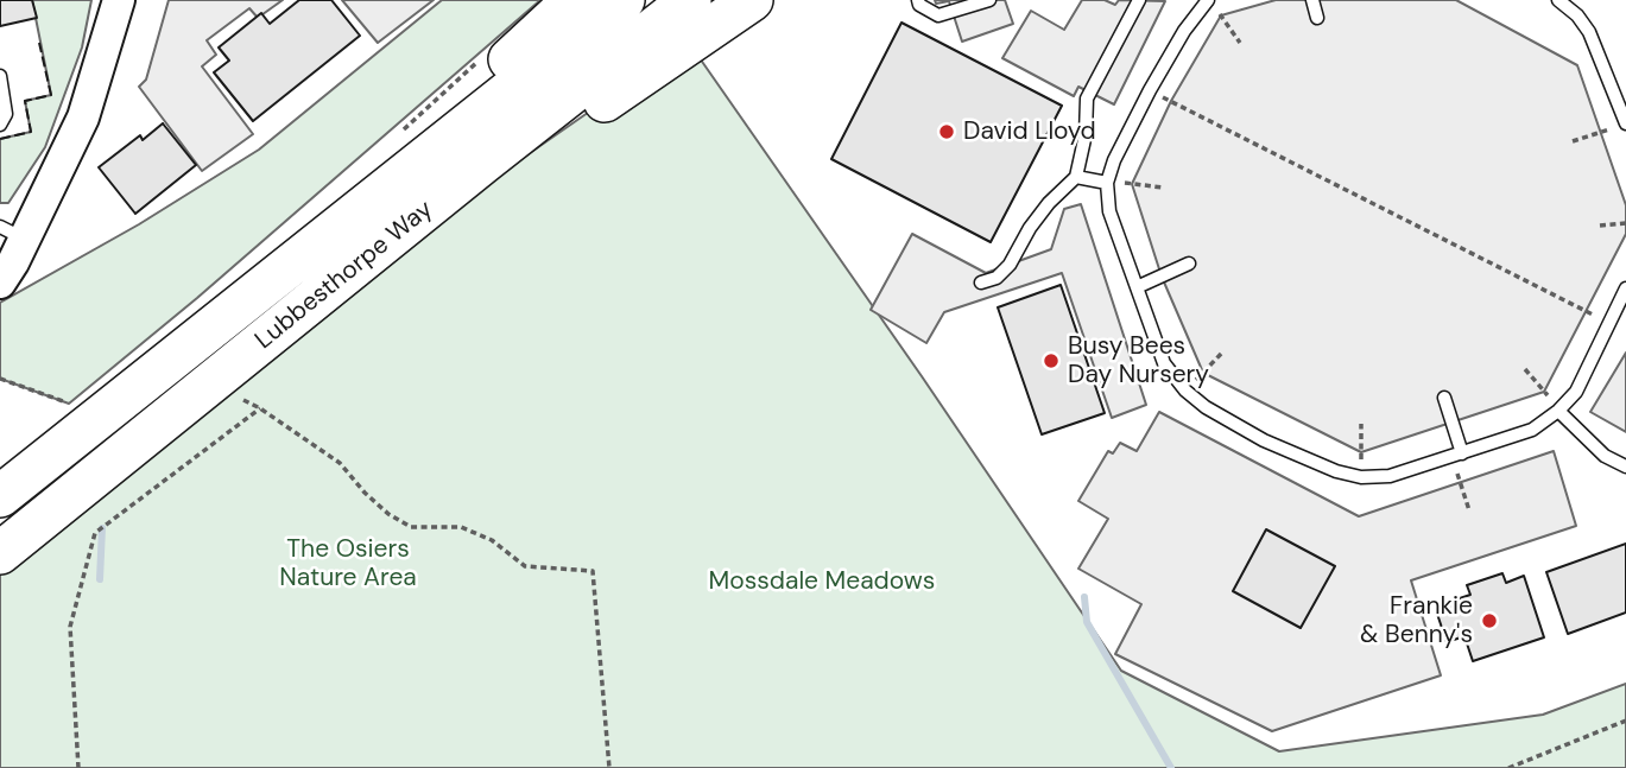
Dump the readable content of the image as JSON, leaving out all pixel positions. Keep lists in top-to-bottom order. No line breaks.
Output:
{"streets":{"highway":["Lubbesthorpe Way"]},"parks":["The Osiers Nature Area","Mossdale Meadows"],"places":["David Lloyd","Busy Bees Day Nursery","Frankie & Benny's"]}
